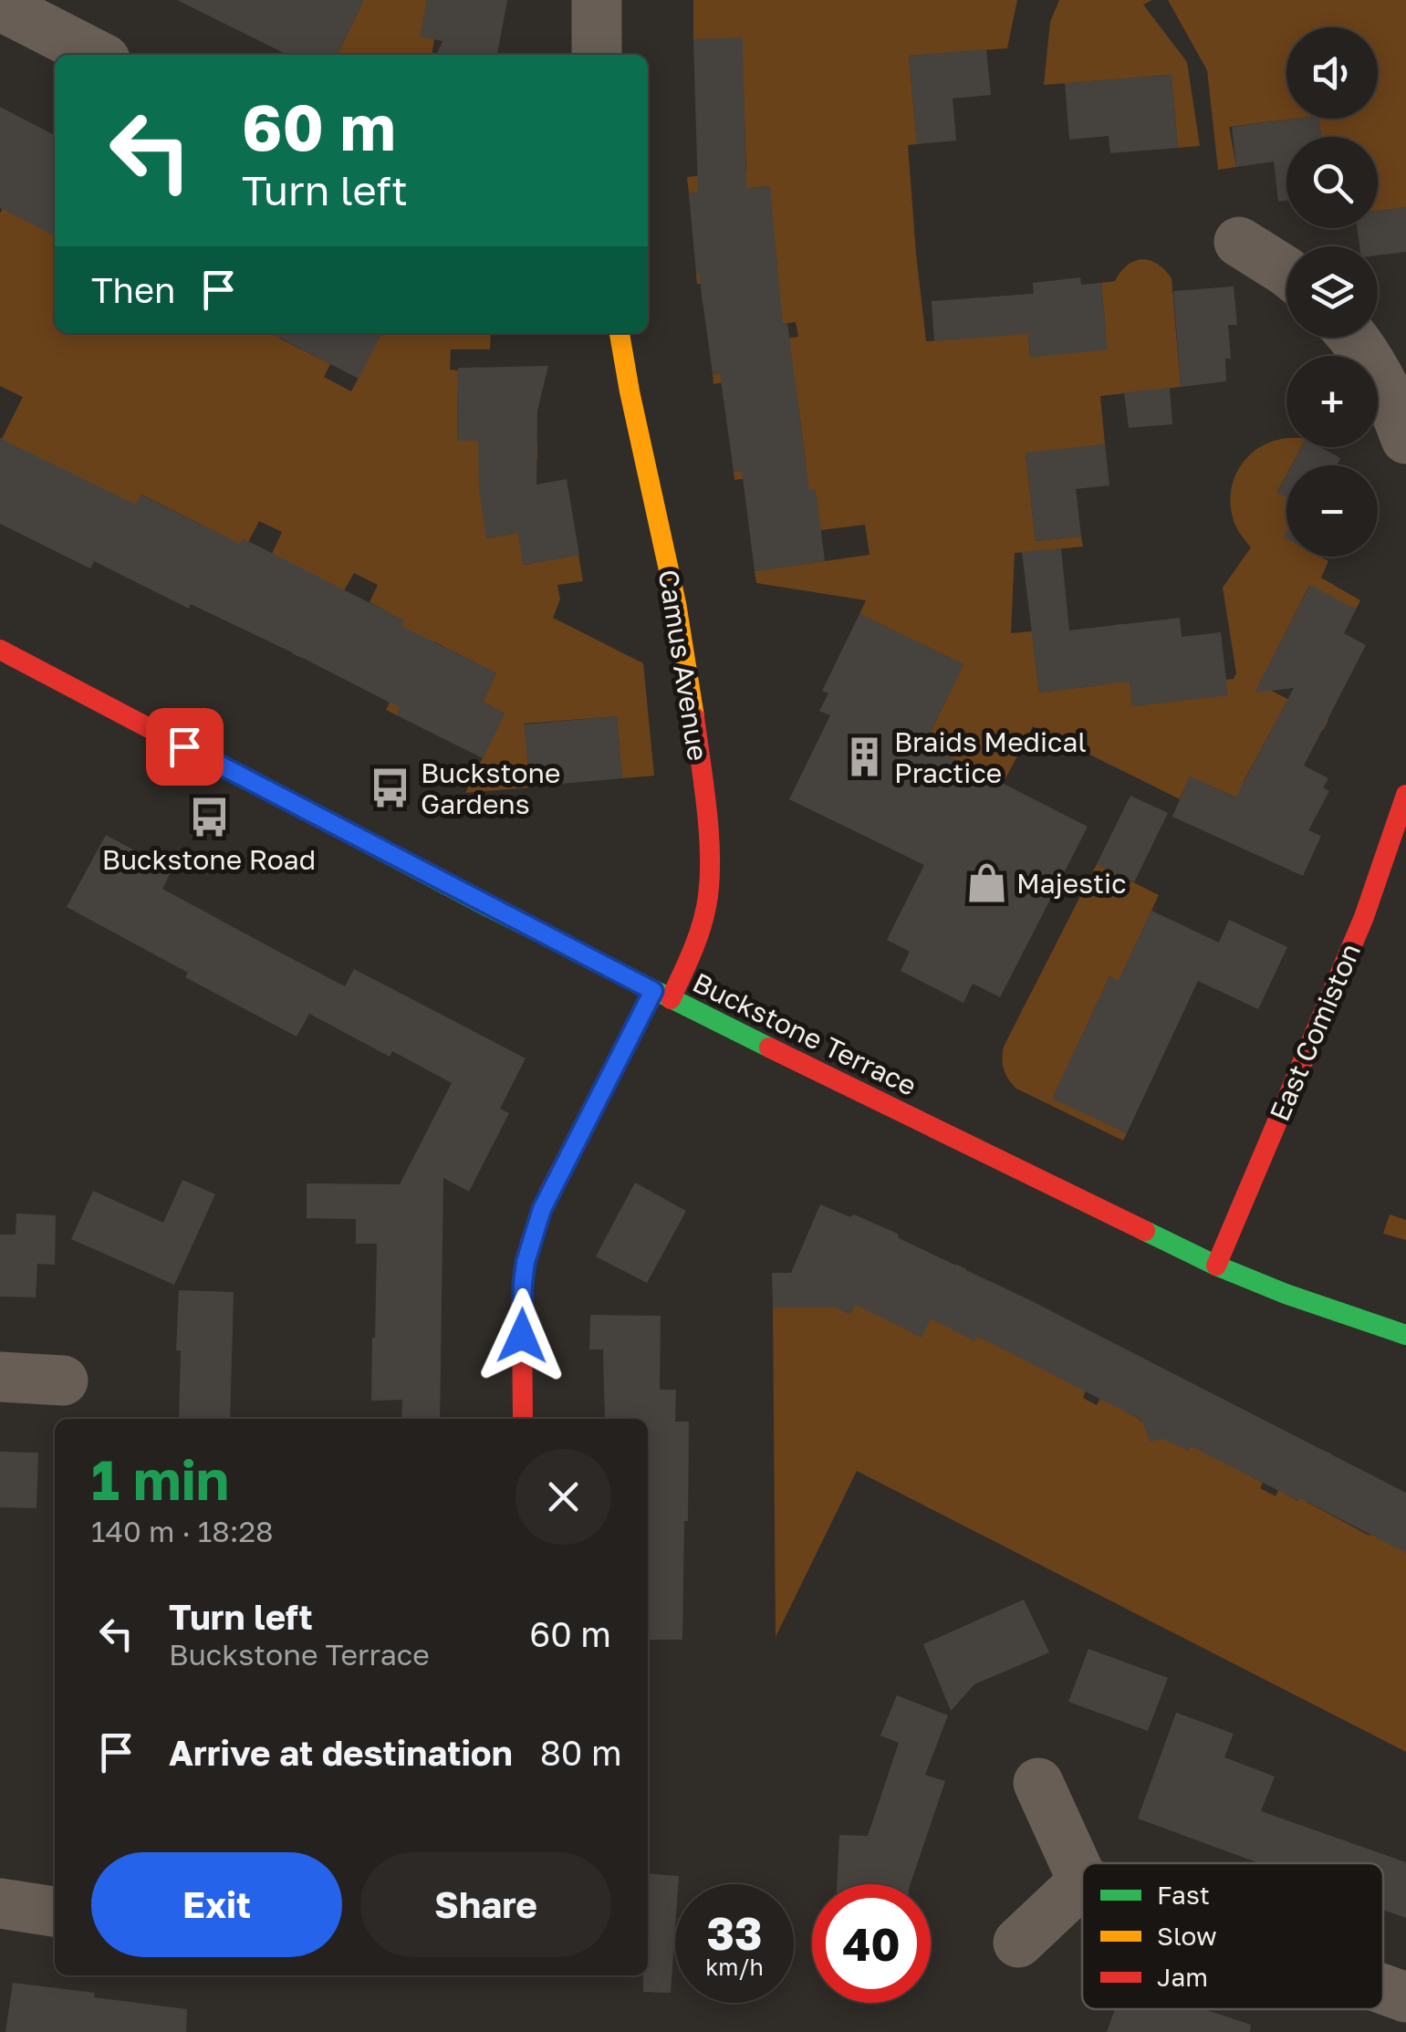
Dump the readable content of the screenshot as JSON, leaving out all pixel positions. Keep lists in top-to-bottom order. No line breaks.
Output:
{"streets":{"street":["Camus Avenue","East Comiston","Buckstone Terrace"]},"crossings":[["Camus Avenue","Buckstone Terrace"],["East Comiston","Buckstone Terrace"]],"places":{"building":["Braids Medical Practice"],"bus stop":["Buckstone Gardens","Buckstone Road"],"shop":["Majestic"]},"legend":["Fast","Slow","Jam"],"page":{"map_buttons":["+","−"],"turn":["60 m","Turn left"],"then":"Then","heading":["1 min","140 m · 18:28"],"list":[{"name":"Turn left","note":"Buckstone Terrace","value":"60 m"},{"name":"Arrive at destination","value":"80 m"}],"buttons":["Exit","Share"],"speed":"33 km/h","limit":"40"}}
